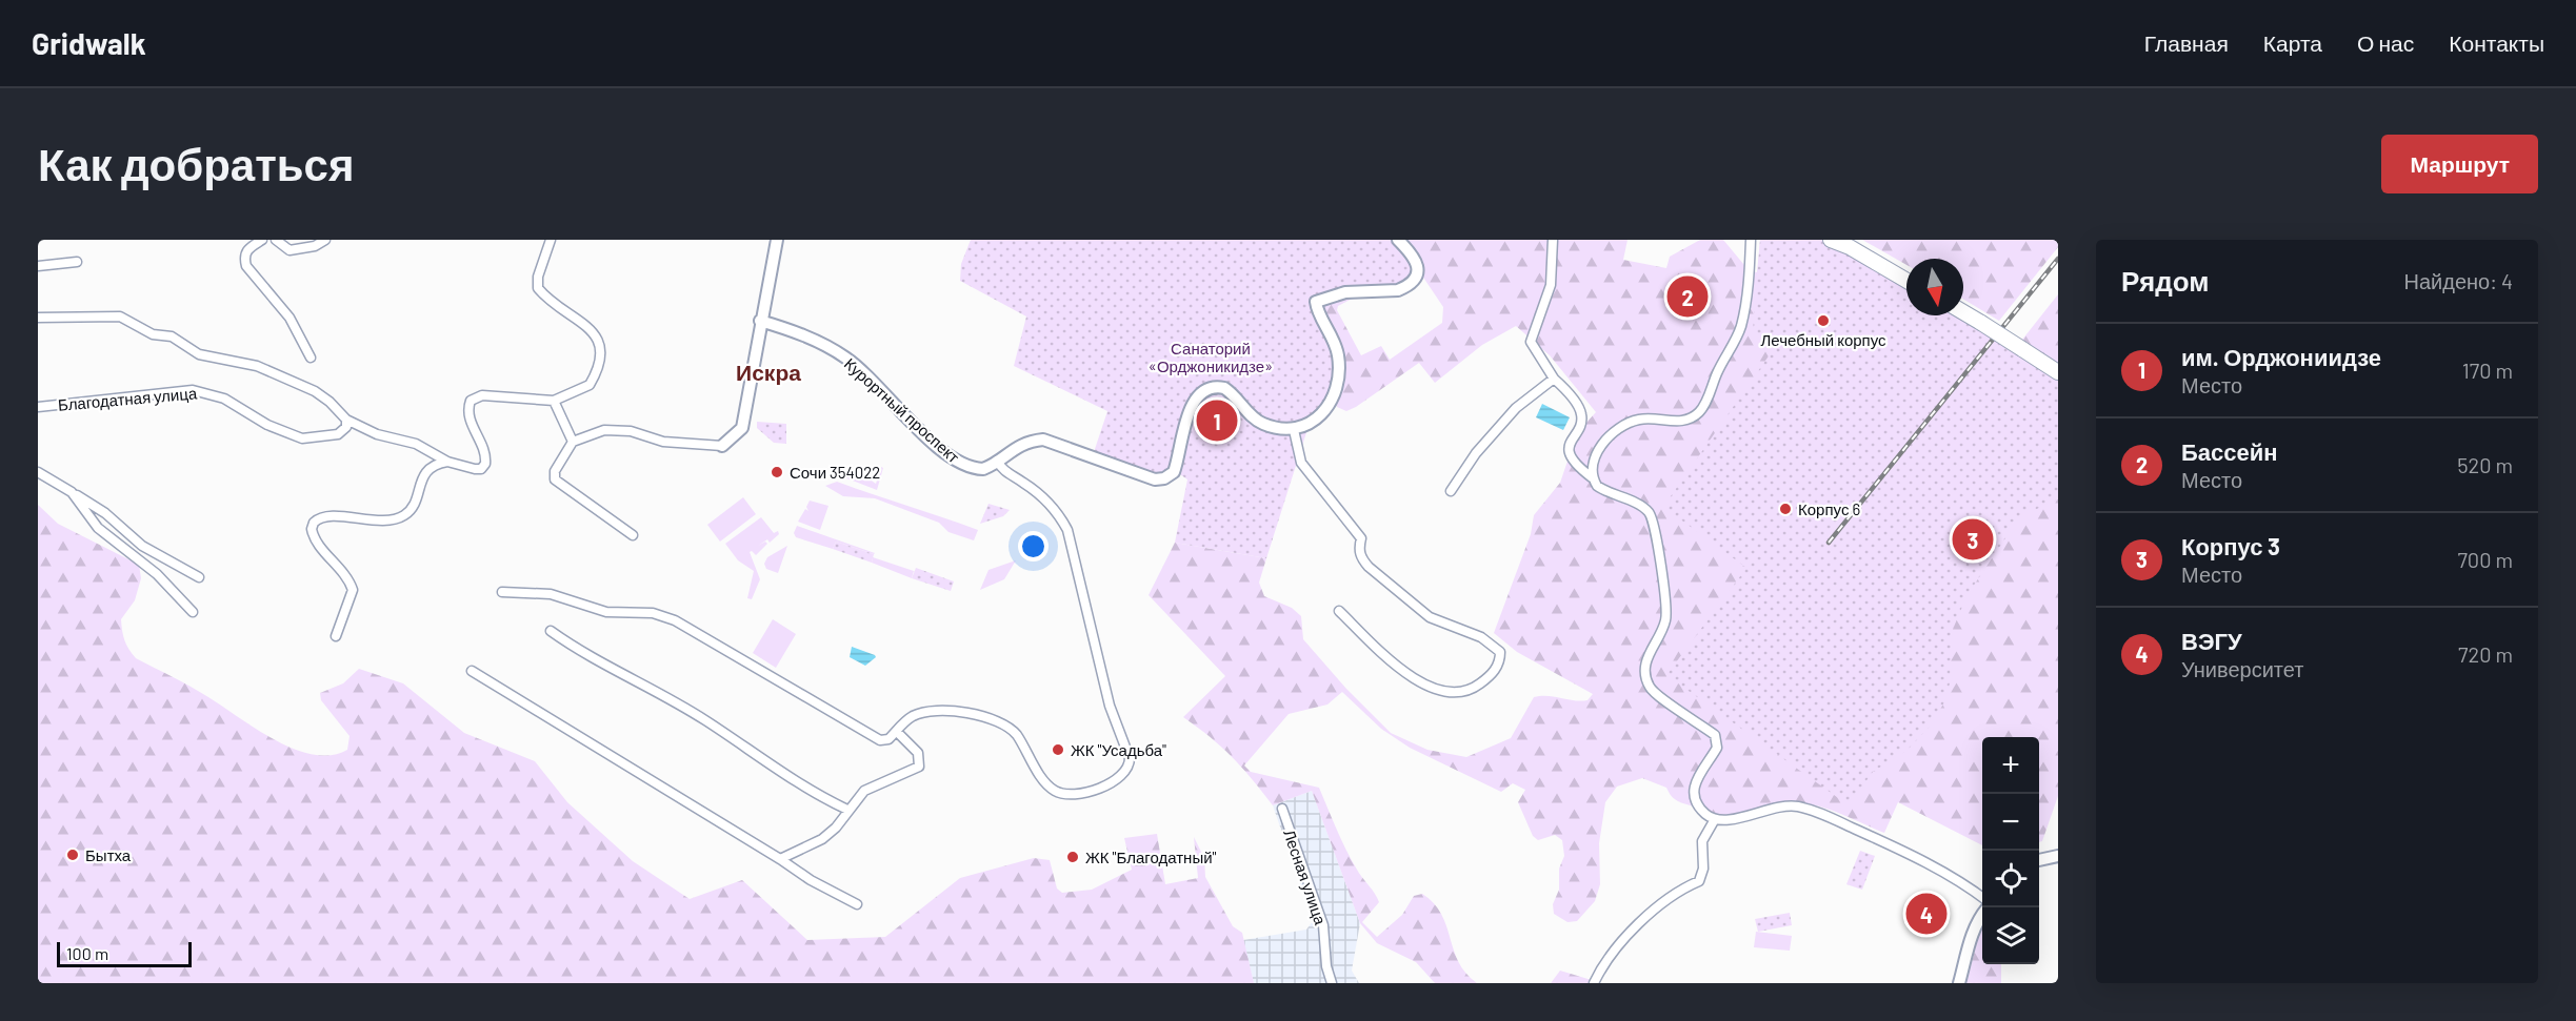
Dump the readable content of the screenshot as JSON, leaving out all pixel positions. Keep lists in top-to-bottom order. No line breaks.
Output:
{"streets":{"street":["Благодатная улица","Курортный проспект","Лесная улица"]},"districts":["Искра"],"parks":["Санаторий «Орджоникидзе»"],"places":["Лечебный корпус","Сочи 354022","Корпус 6","ЖК \"Усадьба\"","Бытха","ЖК \"Благодатный\""],"scale_bar":"100 m","north":"bottom","page":{"header":"Gridwalk","nav":["Главная","Карта","О нас","Контакты"],"buttons":"Маршрут","title":"Как добраться","heading":["Рядом","Найдено: 4"],"pins":["2","1","3","4"],"list":[{"mark":"1","name":"им. Орджониидзе","note":"Место","value":"170 m"},{"mark":"2","name":"Бассейн","note":"Место","value":"520 m"},{"mark":"3","name":"Корпус 3","note":"Место","value":"700 m"},{"mark":"4","name":"ВЭГУ","note":"Университет","value":"720 m"}],"map_buttons":["+","−"],"scale":"100 m"}}
